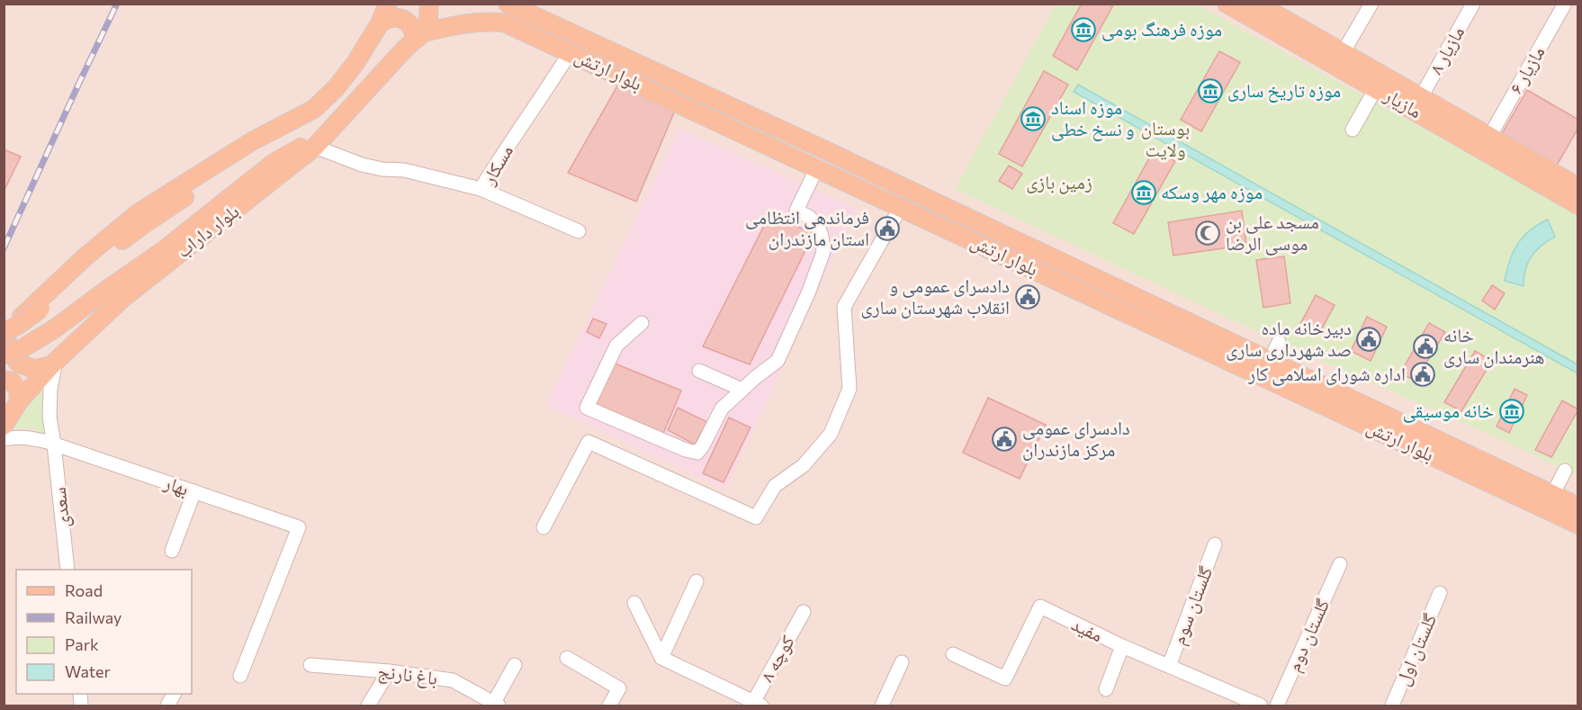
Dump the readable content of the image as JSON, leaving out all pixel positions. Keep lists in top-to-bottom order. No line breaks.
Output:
{"streets":{"main road":["بلوار ارتش","مازیار","بلوار داراب"],"street":["مازیار ٨","مازیار ۶","مسکار","بهار","سعدی","گلستان سوم","مفید","گلستان دوم","گلستان اول","کوچه ۸","باغ نارنج"]},"crossings":[["مازیار ٨","مازیار"],["بلوار ارتش","مسکار"],["بلوار ارتش","بلوار داراب"],["مازیار ۶","مازیار"],["بلوار داراب","سعدی"],["بهار","سعدی"],["گلستان سوم","مفید"]],"parks":["بوستان ولایت","زمین بازی"],"places":{"museum":["موزه فرهنگ بومی","موزه تاریخ ساری","موزه اسناد و نسخ خطی","موزه مهر وسکه","خانه موسیقی"],"public building":["فرماندهی انتظامی استان مازندران","دادسرای عمومی و انقلاب شهرستان ساری","دبیرخانه ماده صد شهرداری ساری","خانه هنرمندان ساری","اداره شورای اسلامی کار","دادسرای عمومی مرکز مازندران"],"mosque":["مسجد علی بن موسی الرضا"]},"legend":["Road","Railway","Park","Water"]}
